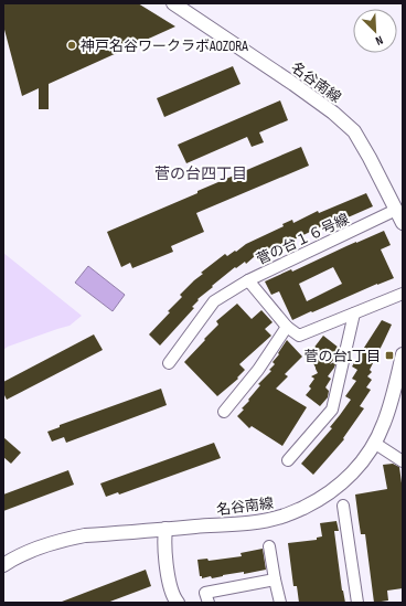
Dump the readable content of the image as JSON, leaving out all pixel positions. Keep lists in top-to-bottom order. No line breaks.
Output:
{"streets":{"street":["名谷南線","菅の台１６号線"]},"crossings":[["名谷南線","菅の台１６号線"]],"districts":["菅の台四丁目"],"places":{"other":["神戸名谷ワークラボAOZORA"],"transit":["菅の台1丁目"]},"north":"bottom right"}
